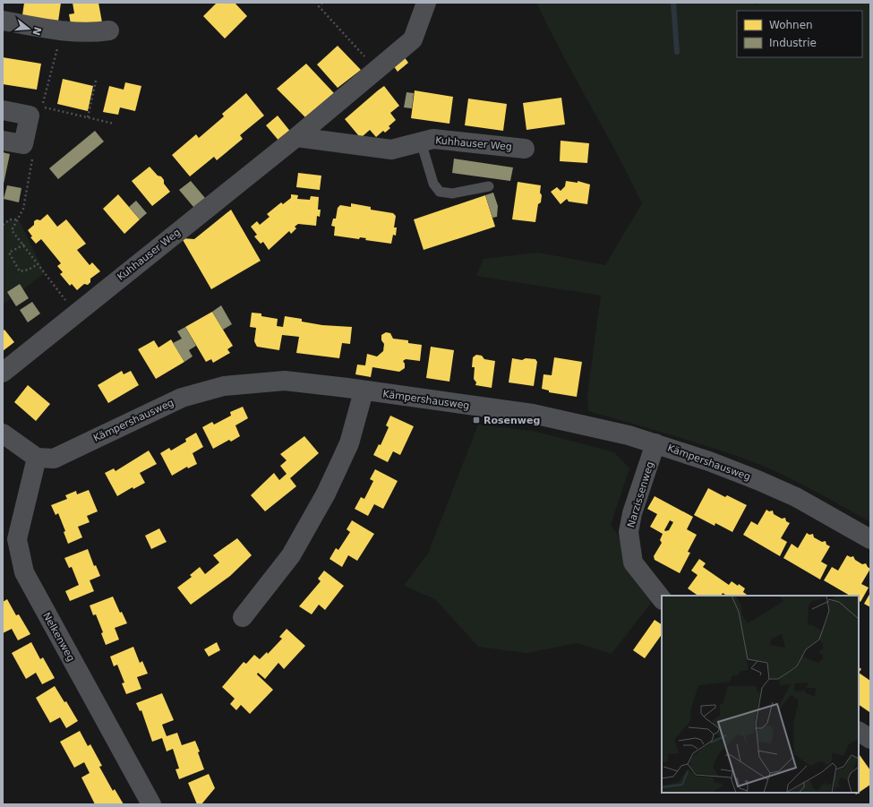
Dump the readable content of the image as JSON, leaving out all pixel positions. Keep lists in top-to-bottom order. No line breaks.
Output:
{"streets":{"street":["Kuhhauser Weg","Kämpershausweg","Narzissenweg","Nelkenweg"]},"crossings":[["Kämpershausweg","Narzissenweg"],["Kämpershausweg","Nelkenweg"]],"places":{"transit":["Rosenweg"]},"legend":["Wohnen","Industrie"],"north":"right"}
